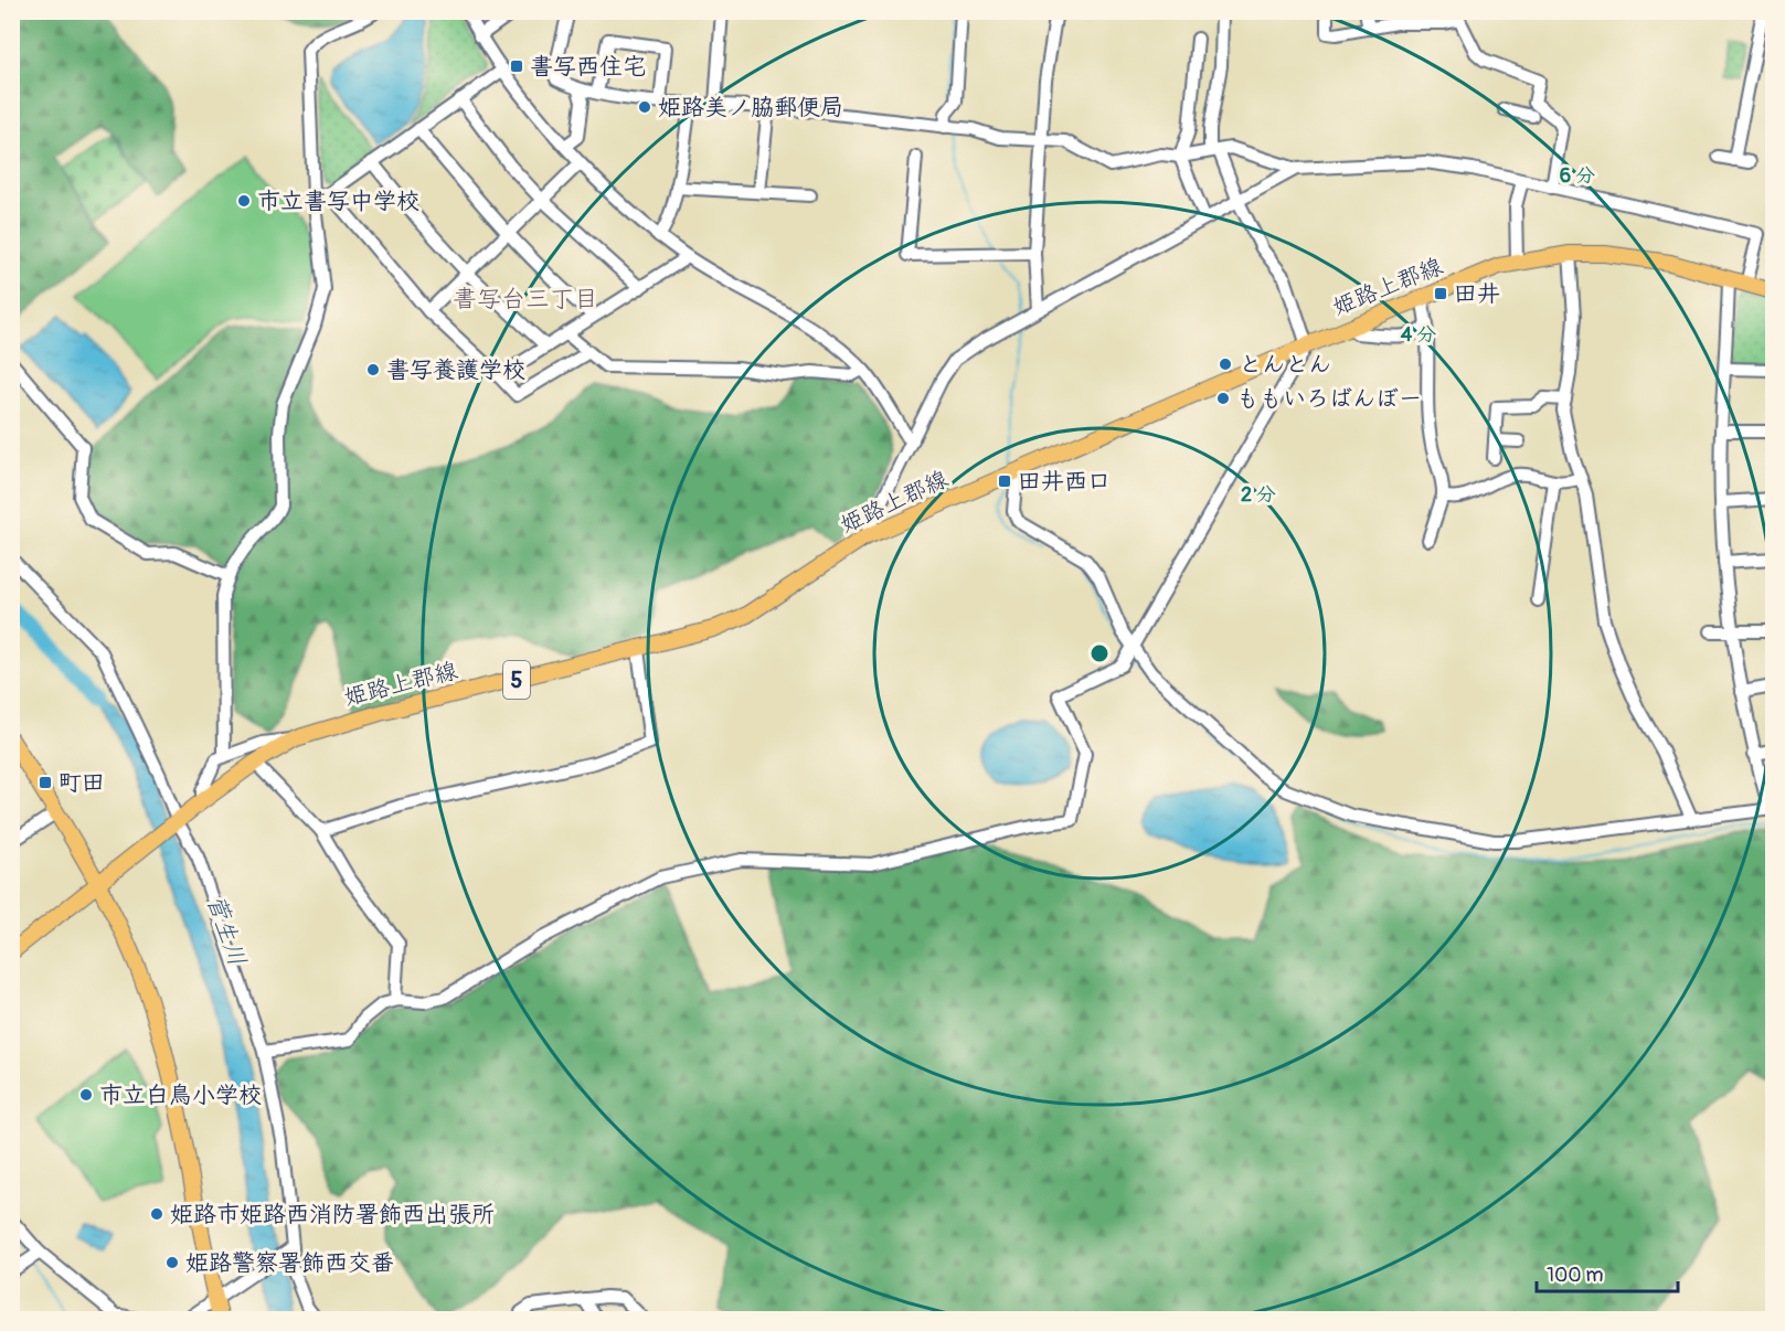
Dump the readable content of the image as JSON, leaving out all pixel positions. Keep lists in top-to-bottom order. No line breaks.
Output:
{"streets":{"main road":["姫路上郡線","5"]},"districts":["書写台三丁目"],"water":["菅生川"],"places":{"transit":["書写西住宅","田井","田井西口","町田"],"other":["姫路美ノ脇郵便局","市立書写中学校","とんとん","書写養護学校","ももいろばんぼー","市立白鳥小学校","姫路市姫路西消防署飾西出張所","姫路警察署飾西交番"]},"scale_bar":"100 m","rings":["6 分","4 分","2 分"]}
